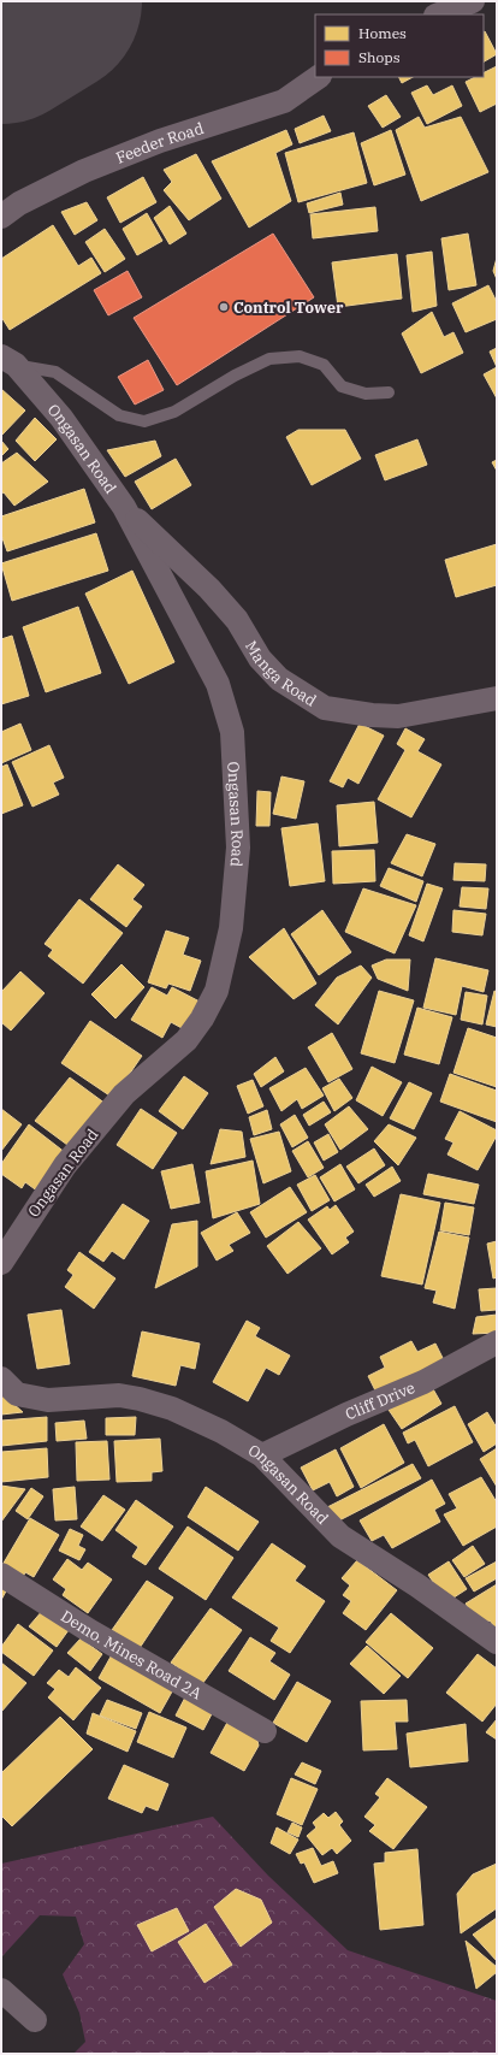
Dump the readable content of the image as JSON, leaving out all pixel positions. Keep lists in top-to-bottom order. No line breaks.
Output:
{"streets":{"street":["Feeder Road","Ongasan Road","Manga Road","Cliff Drive","Demo. Mines Road 2A"]},"crossings":[["Ongasan Road","Manga Road"],["Ongasan Road","Cliff Drive"]],"places":["Control Tower"],"legend":["Homes","Shops"]}
